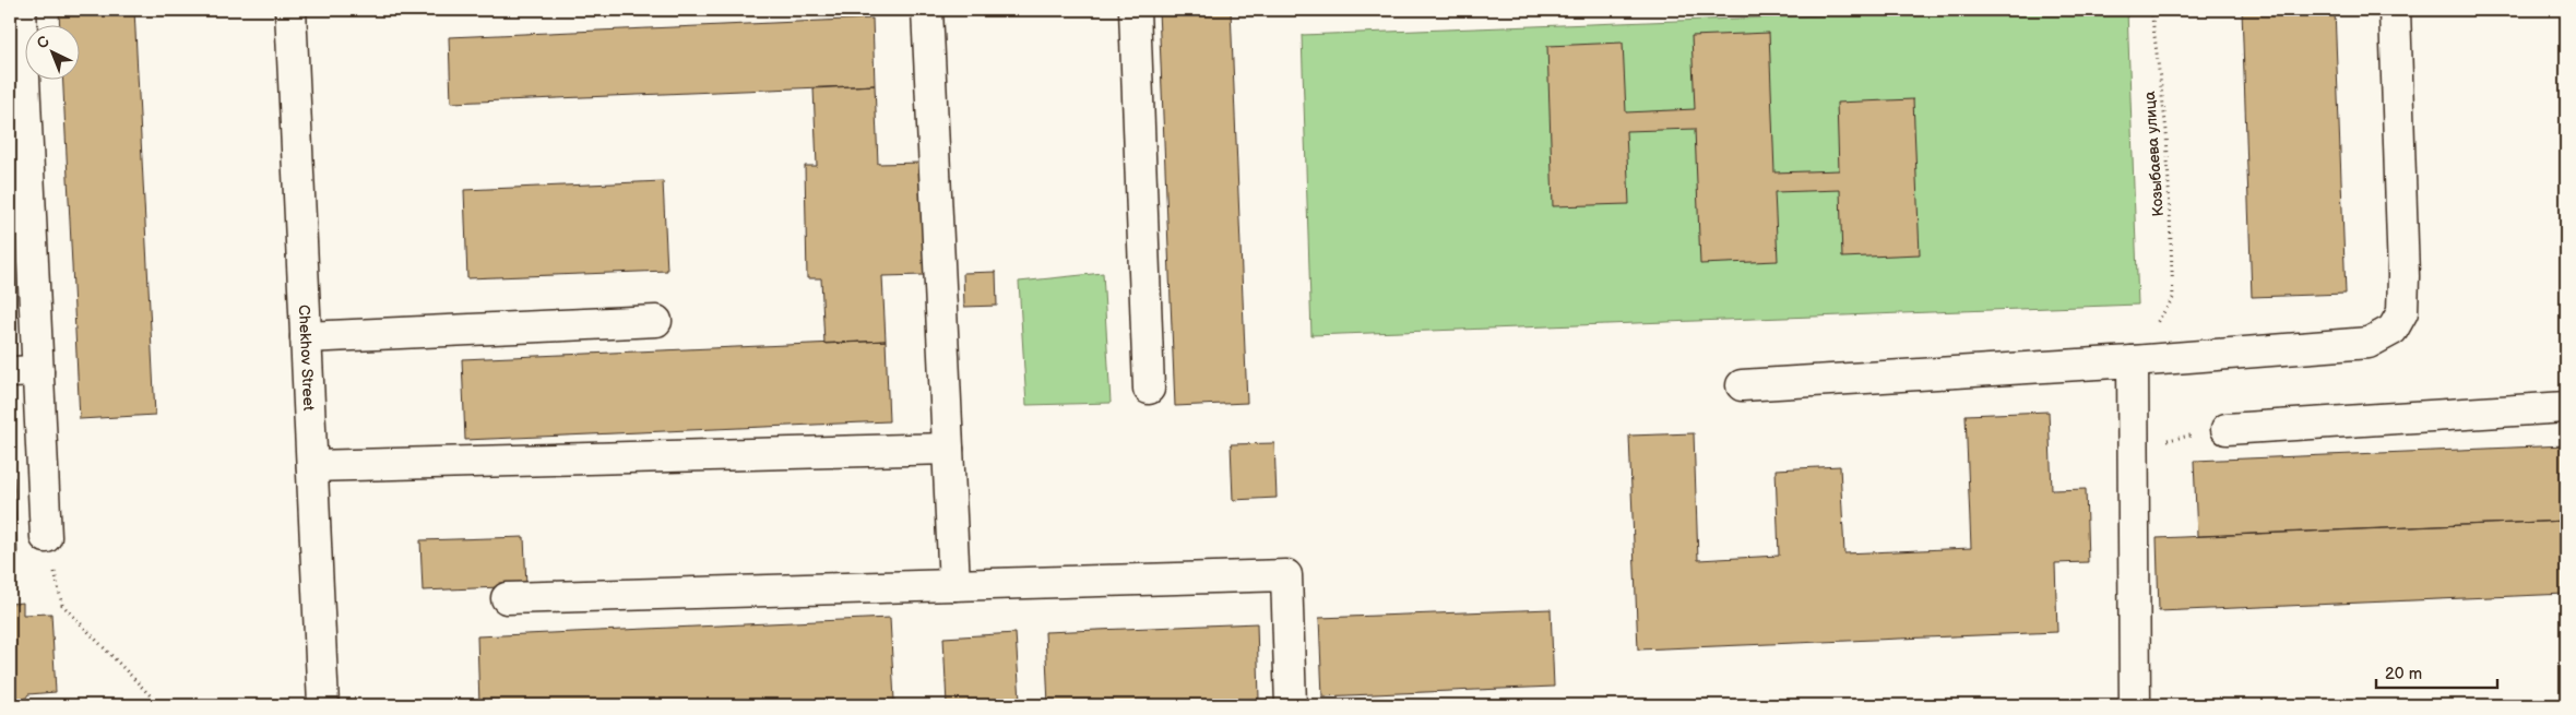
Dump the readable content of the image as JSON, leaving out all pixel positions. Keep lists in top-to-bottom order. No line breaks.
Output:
{"streets":{"street":["Chekhov Street"],"path":["Козыбаева улица"]},"scale_bar":"20 m","north":"top left"}
